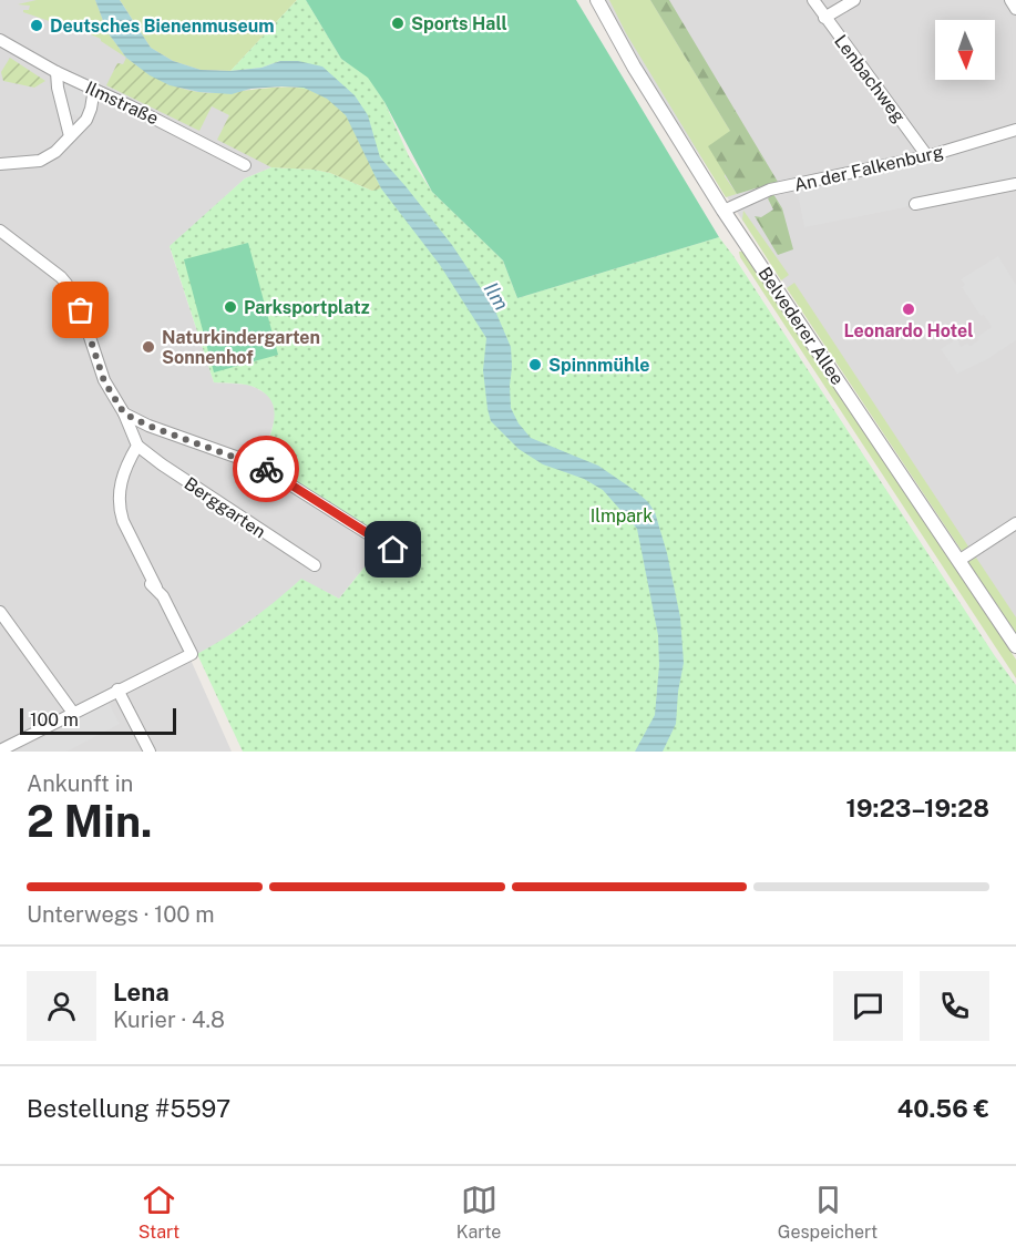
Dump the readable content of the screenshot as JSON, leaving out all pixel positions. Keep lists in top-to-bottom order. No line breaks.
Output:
{"streets":{"street":["Lenbachweg","Ilmstraße","An der Falkenburg","Belvederer Allee","Berggarten"]},"crossings":[["Lenbachweg","An der Falkenburg"],["An der Falkenburg","Belvederer Allee"]],"water":["Ilm"],"parks":["Ilmpark"],"places":["Sports Hall","Deutsches Bienenmuseum","Parksportplatz","Leonardo Hotel","Naturkindergarten Sonnenhof","Spinnmühle"],"scale_bar":"100 m","north":"bottom","page":{"scale":"100 m","heading":["2 Min.","Ankunft in","19:23–19:28"],"panel":["Lena","Kurier · 4.8","Bestellung #5597","40.56 €"],"bar":"Unterwegs · 100 m","tabs":["Start","Karte","Gespeichert"]}}
